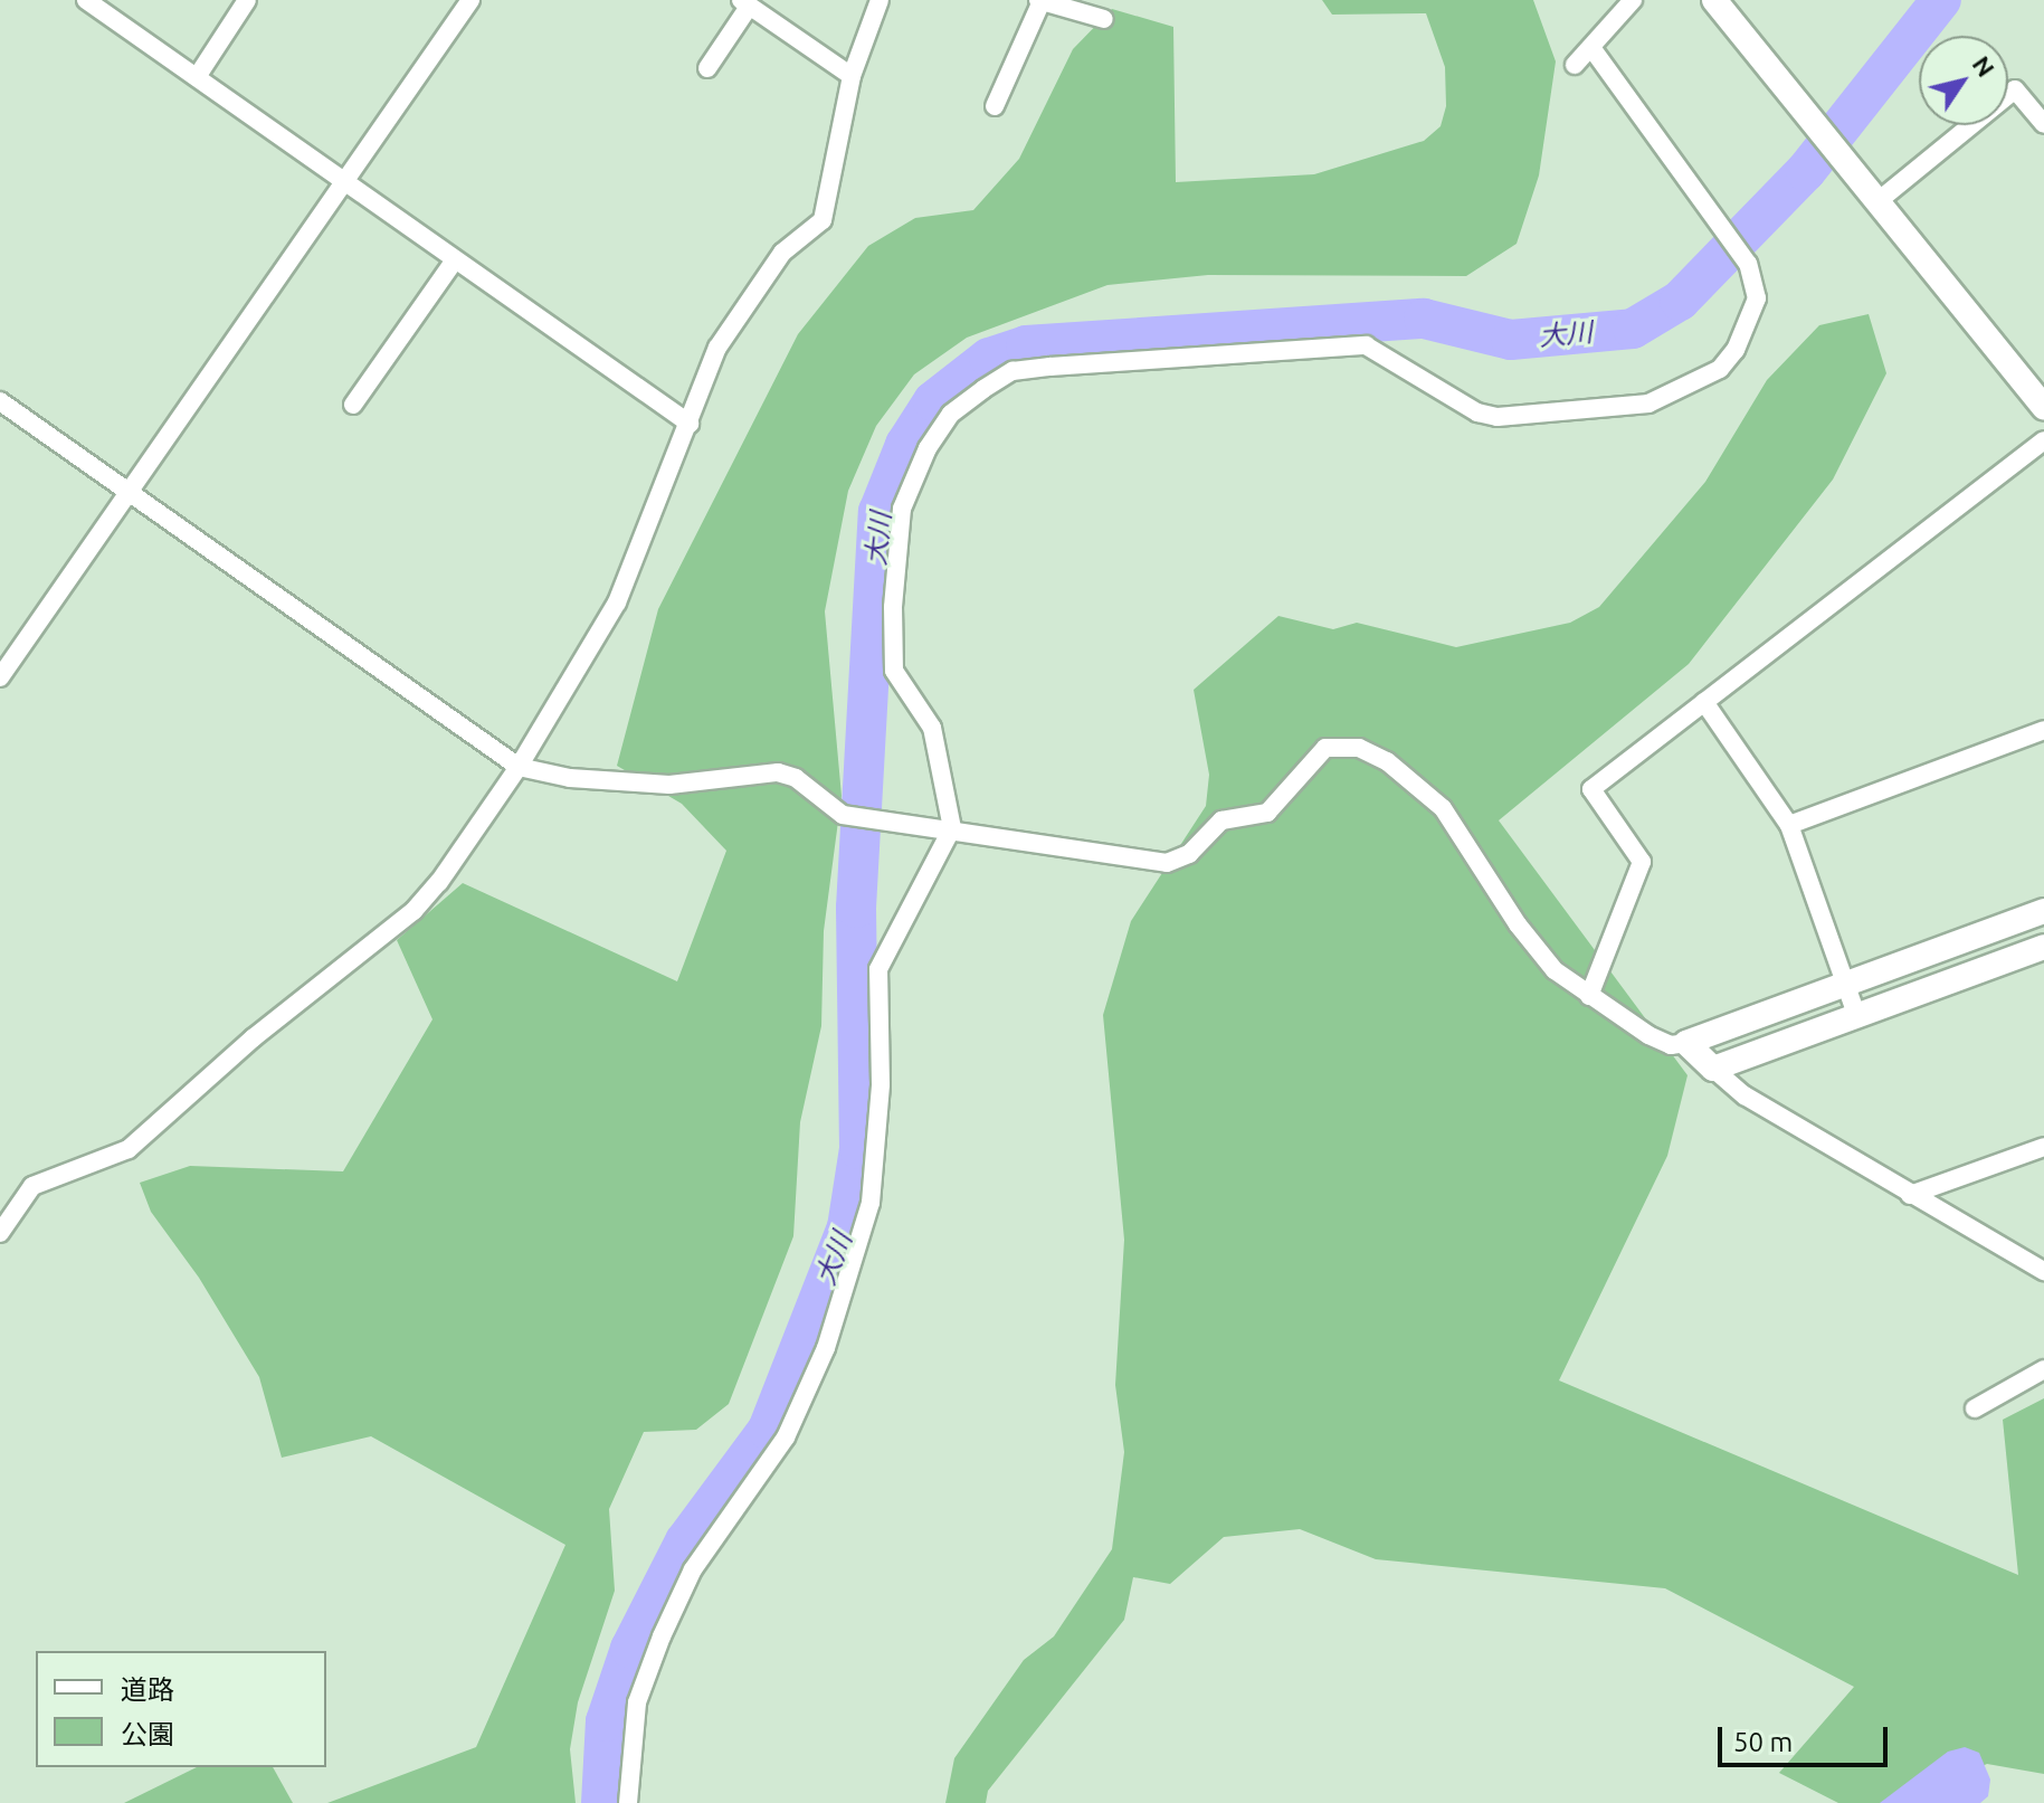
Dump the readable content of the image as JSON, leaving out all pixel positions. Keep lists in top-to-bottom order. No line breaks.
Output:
{"water":["大川"],"legend":["道路","公園"],"scale_bar":"50 m","north":"top right"}
